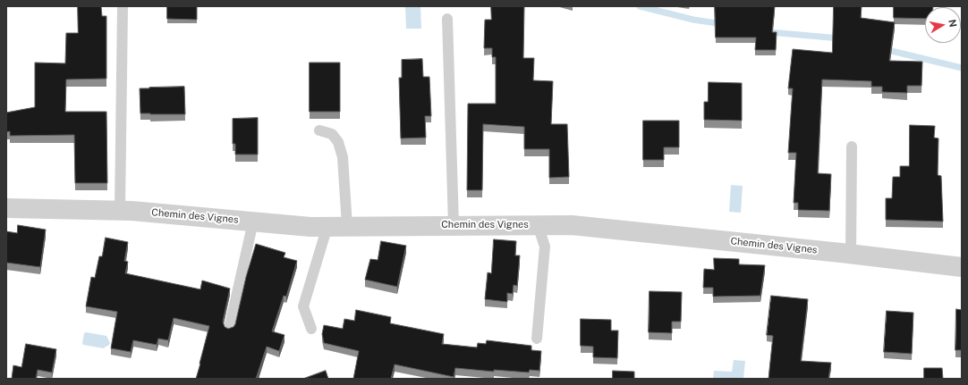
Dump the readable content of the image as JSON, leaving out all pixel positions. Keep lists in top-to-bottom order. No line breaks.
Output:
{"streets":{"street":["Chemin des Vignes"]},"north":"right"}
